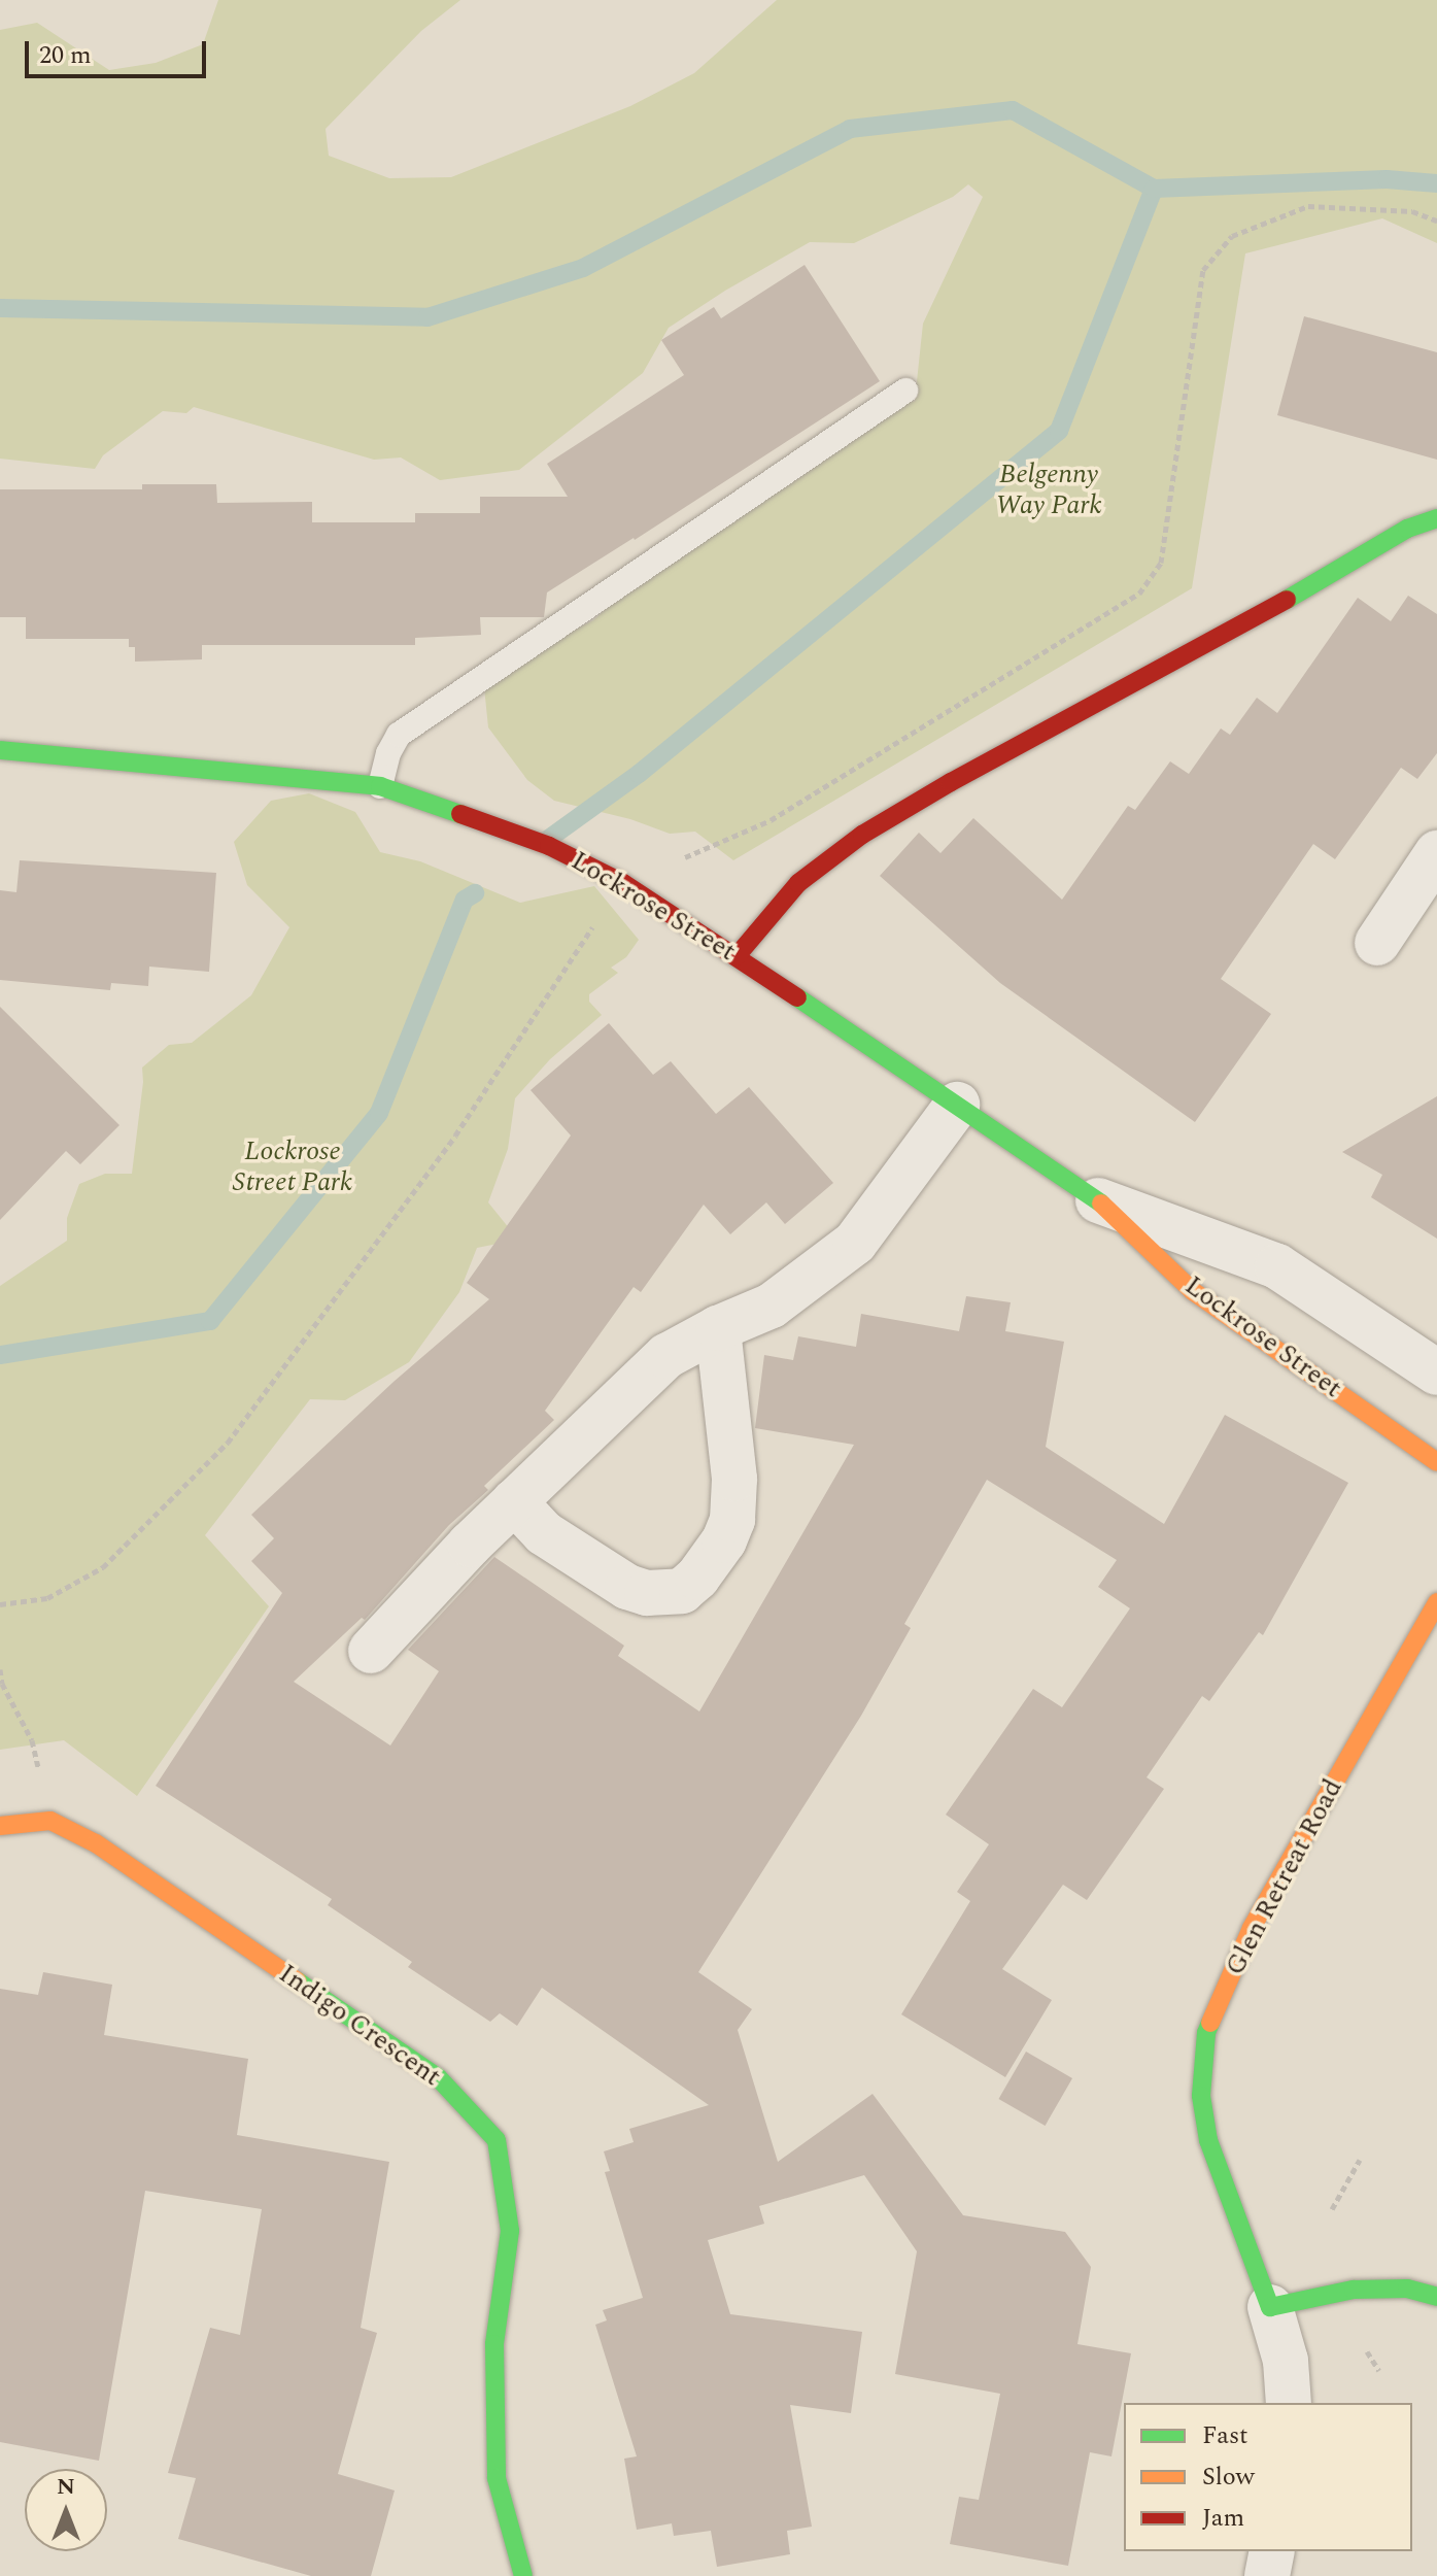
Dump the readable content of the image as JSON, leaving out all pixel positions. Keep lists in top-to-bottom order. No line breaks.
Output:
{"streets":{"street":["Lockrose Street","Glen Retreat Road","Indigo Crescent"]},"parks":["Belgenny Way Park","Lockrose Street Park"],"legend":["Fast","Slow","Jam"],"scale_bar":"20 m","north":"top"}
